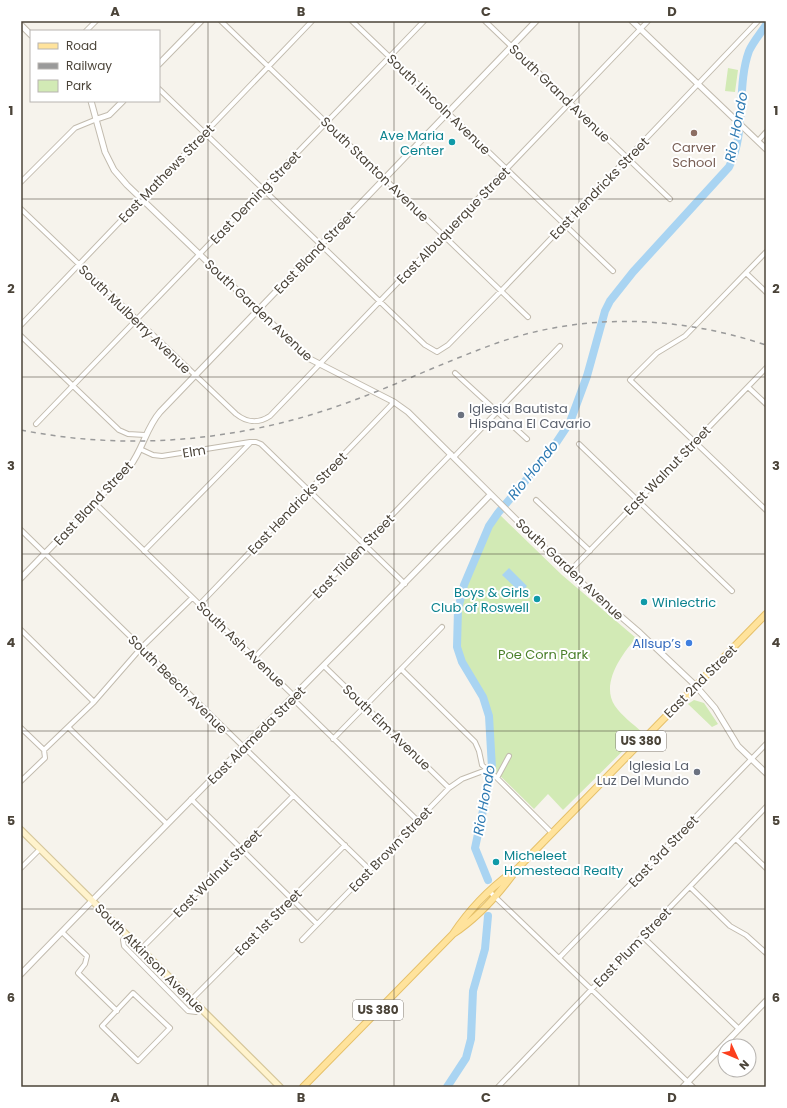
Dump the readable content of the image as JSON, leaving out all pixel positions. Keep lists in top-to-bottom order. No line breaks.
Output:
{"streets":{"main road":["East 2nd Street","US 380","South Atkinson Avenue"],"street":["South Grand Avenue","South Lincoln Avenue","South Stanton Avenue","East Mathews Street","East Hendricks Street","East Deming Street","East Albuquerque Street","East Bland Street","South Garden Avenue","South Mulberry Avenue","Elm","East Walnut Street","East Tilden Street","South Ash Avenue","South Beech Avenue","South Elm Avenue","East Alameda Street","East Brown Street","East 3rd Street","East 1st Street","East Plum Street"]},"crossings":[["South Grand Avenue","East Hendricks Street"],["South Grand Avenue","East Albuquerque Street"],["South Grand Avenue","East Bland Street"],["South Lincoln Avenue","East Hendricks Street"],["South Lincoln Avenue","East Deming Street"],["South Lincoln Avenue","East Albuquerque Street"],["South Lincoln Avenue","East Bland Street"],["South Stanton Avenue","East Mathews Street"],["South Stanton Avenue","East Hendricks Street"],["South Stanton Avenue","East Deming Street"],["South Stanton Avenue","East Albuquerque Street"],["South Stanton Avenue","East Bland Street"],["East Mathews Street","South Garden Avenue"],["East Mathews Street","South Mulberry Avenue"],["East Hendricks Street","East Albuquerque Street"],["East Hendricks Street","South Garden Avenue"],["East Hendricks Street","South Ash Avenue"],["East Deming Street","South Garden Avenue"],["East Deming Street","South Mulberry Avenue"],["East Albuquerque Street","South Garden Avenue"],["East Albuquerque Street","South Mulberry Avenue"],["East Bland Street","South Garden Avenue"],["East Bland Street","South Mulberry Avenue"],["East Bland Street","Elm"],["East Bland Street","South Ash Avenue"],["East Bland Street","South Beech Avenue"],["South Garden Avenue","East Walnut Street"],["South Garden Avenue","East Tilden Street"],["South Garden Avenue","East 2nd Street"],["South Garden Avenue","East Alameda Street"],["South Garden Avenue","East 3rd Street"],["East Walnut Street","South Beech Avenue"],["East Walnut Street","South Atkinson Avenue"],["East Tilden Street","South Ash Avenue"],["South Ash Avenue","East Alameda Street"],["South Ash Avenue","East Brown Street"],["South Beech Avenue","East Alameda Street"],["South Beech Avenue","East Brown Street"],["South Beech Avenue","East 1st Street"],["South Elm Avenue","East Alameda Street"],["South Elm Avenue","East Brown Street"],["East Alameda Street","South Atkinson Avenue"],["East 1st Street","South Atkinson Avenue"]],"water":["Rio Hondo"],"parks":["Poe Corn Park"],"places":["Carver School","Ave Maria Center","Iglesia Bautista Hispana El Cavario","Boys & Girls Club of Roswell","Winlectric","Allsup’s","Iglesia La Luz Del Mundo","Micheleet Homestead Realty"],"legend":["Road","Railway","Park"],"north":"bottom right","grid":{"columns":["A","B","C","D"],"rows":["1","2","3","4","5","6"]}}
